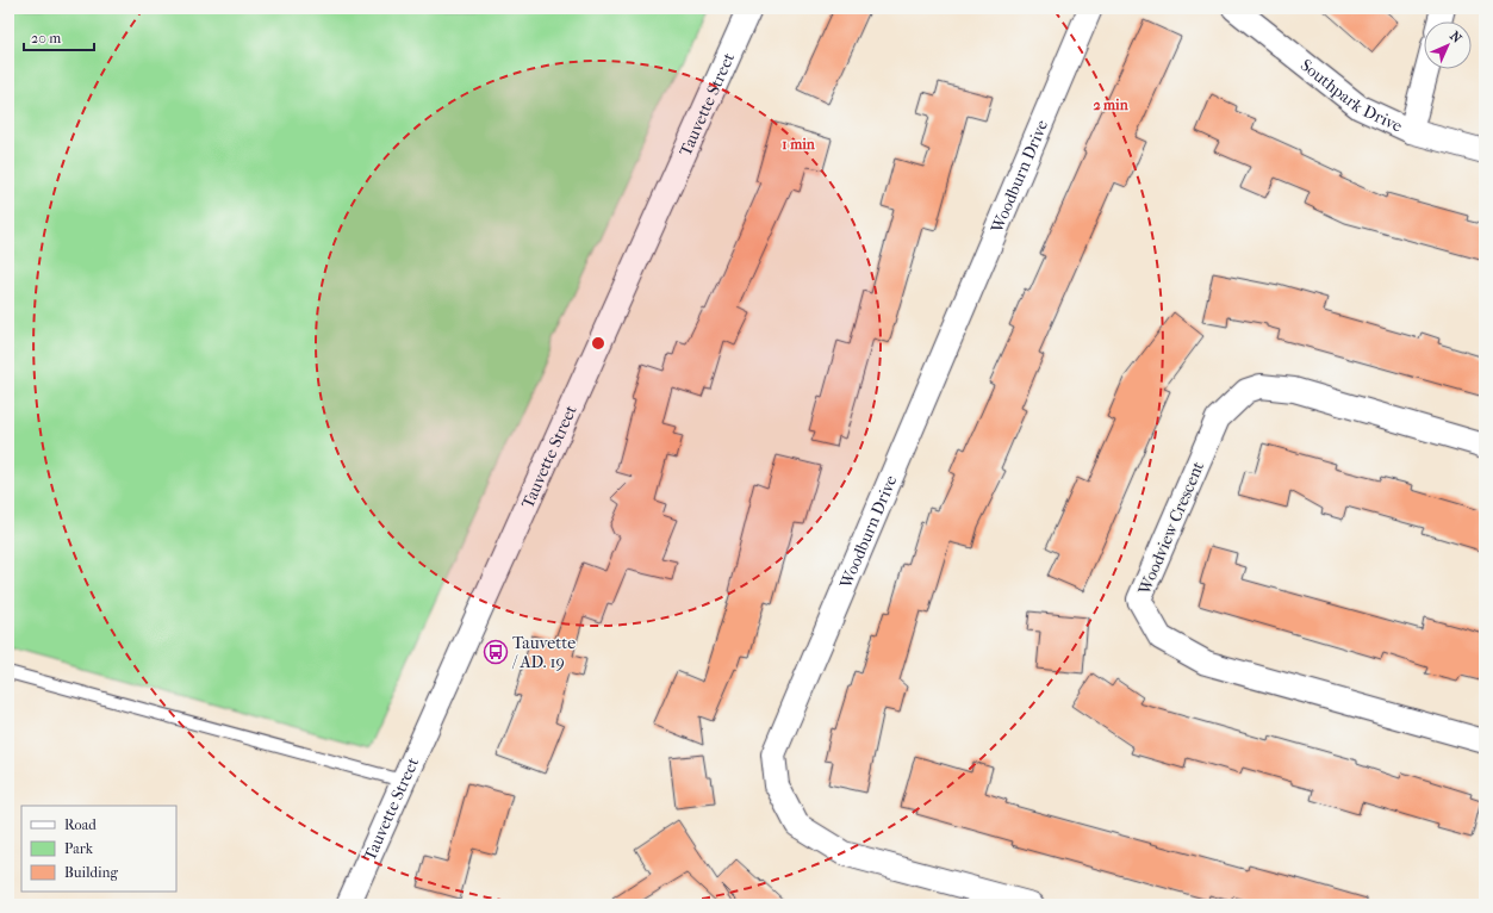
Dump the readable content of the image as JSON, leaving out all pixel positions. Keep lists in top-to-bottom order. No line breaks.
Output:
{"streets":{"street":["Southpark Drive","Tauvette Street","Woodburn Drive","Woodview Crescent"]},"places":{"bus stop":["Tauvette / AD. 19"]},"legend":["Road","Park","Building"],"scale_bar":"20 m","north":"top right","rings":["2 min","1 min"]}
